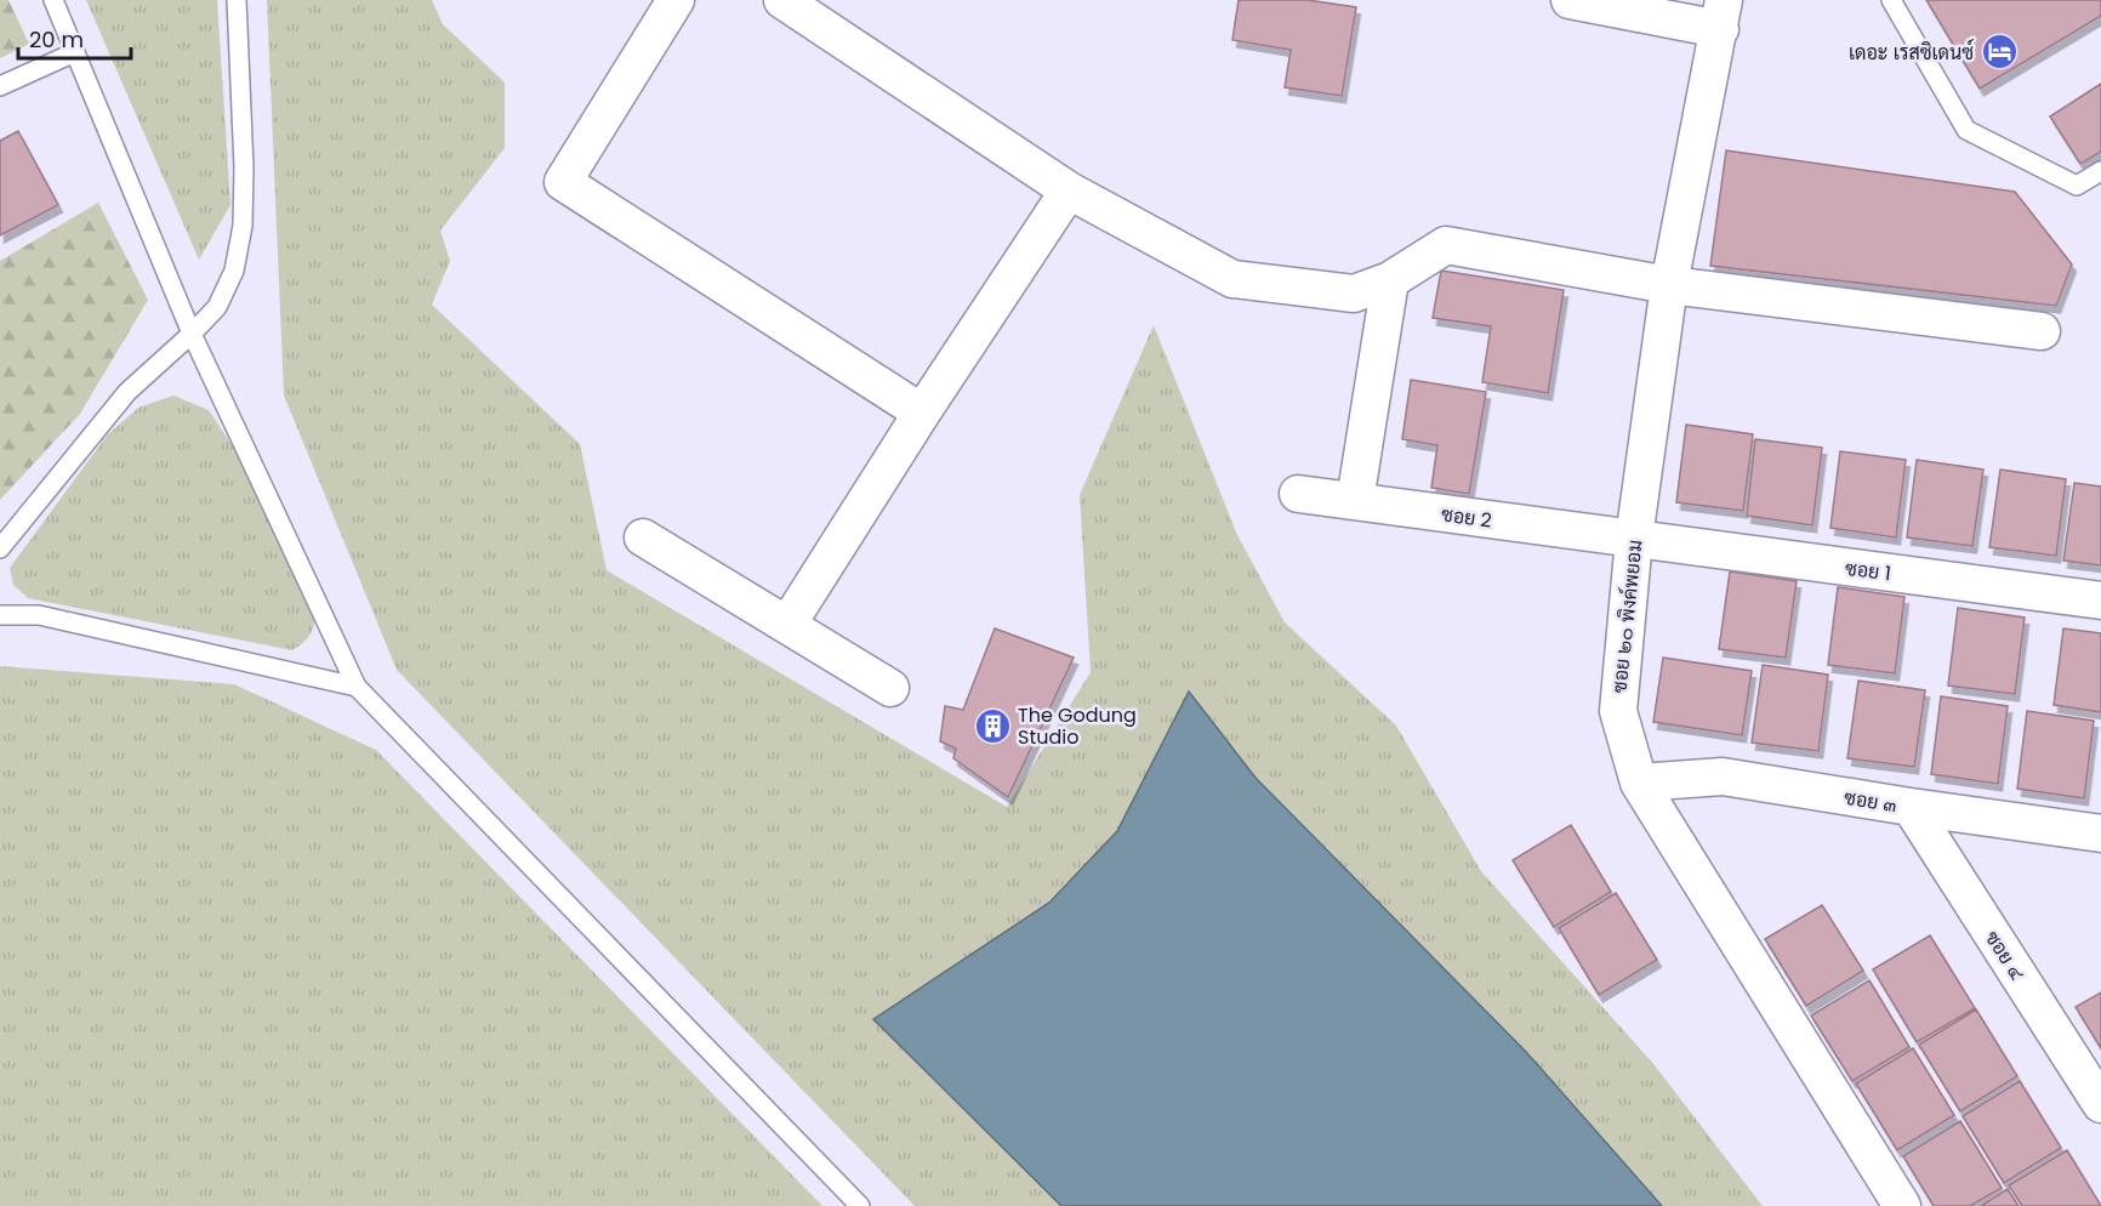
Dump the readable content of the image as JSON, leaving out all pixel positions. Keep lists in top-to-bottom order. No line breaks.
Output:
{"streets":{"street":["ซอย 2","ซอย 1","ซอย ๒๐ พิงค์พยอม","ซอย ๓","ซอย ๔"]},"crossings":[["ซอย 2","ซอย 1"],["ซอย 2","ซอย ๒๐ พิงค์พยอม"],["ซอย 1","ซอย ๒๐ พิงค์พยอม"],["ซอย ๒๐ พิงค์พยอม","ซอย ๓"],["ซอย ๓","ซอย ๔"]],"places":{"hotel":["เดอะ เรสซิเดนซ์"],"building":["The Godung Studio"]},"scale_bar":"20 m"}
